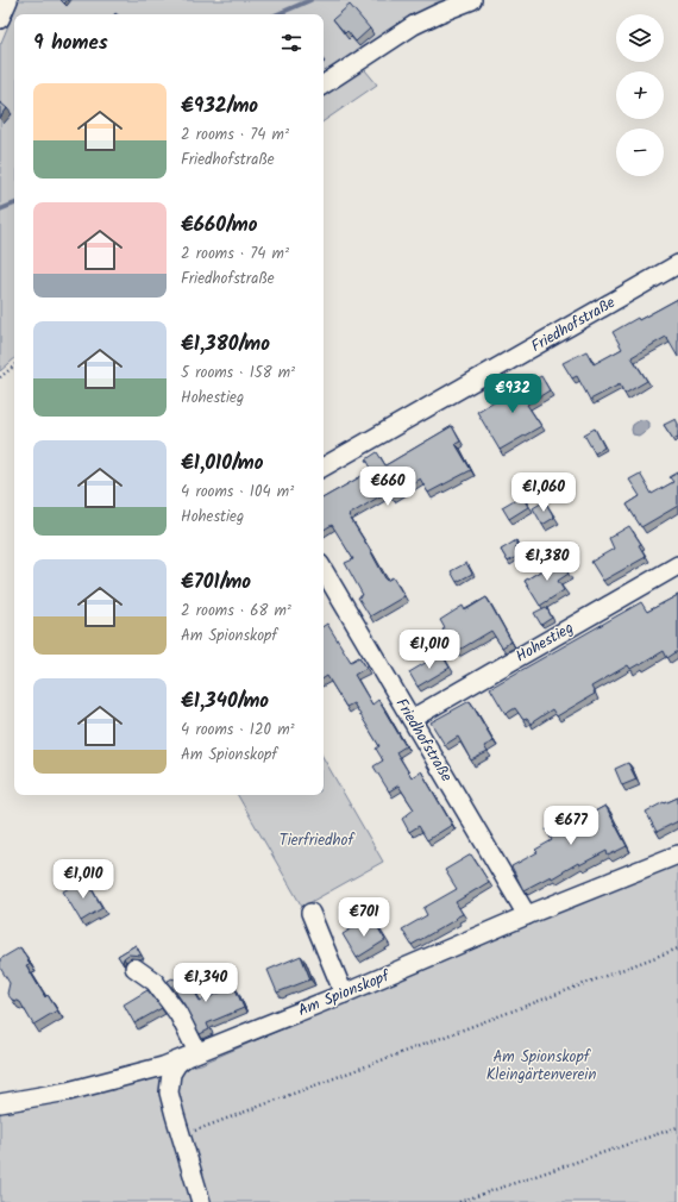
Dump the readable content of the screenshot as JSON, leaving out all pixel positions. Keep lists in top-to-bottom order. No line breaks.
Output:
{"streets":{"street":["Friedhofstraße","Hohestieg","Am Spionskopf"]},"crossings":[["Friedhofstraße","Hohestieg"],["Friedhofstraße","Am Spionskopf"]],"parks":["Tierfriedhof","Am Spionskopf Kleingärtenverein"],"page":{"map_buttons":["+","−"],"heading":"9 homes","list":[{"name":"€932/mo","note":"2 rooms · 74 m² · Friedhofstraße"},{"name":"€660/mo","note":"2 rooms · 74 m² · Friedhofstraße"},{"name":"€1,380/mo","note":"5 rooms · 158 m² · Hohestieg"},{"name":"€1,010/mo","note":"4 rooms · 104 m² · Hohestieg"},{"name":"€701/mo","note":"2 rooms · 68 m² · Am Spionskopf"},{"name":"€1,340/mo","note":"4 rooms · 120 m² · Am Spionskopf"}],"price":["€932","€660","€1,060","€1,380","€1,010","€677","€1,010","€701","€1,340"]}}
